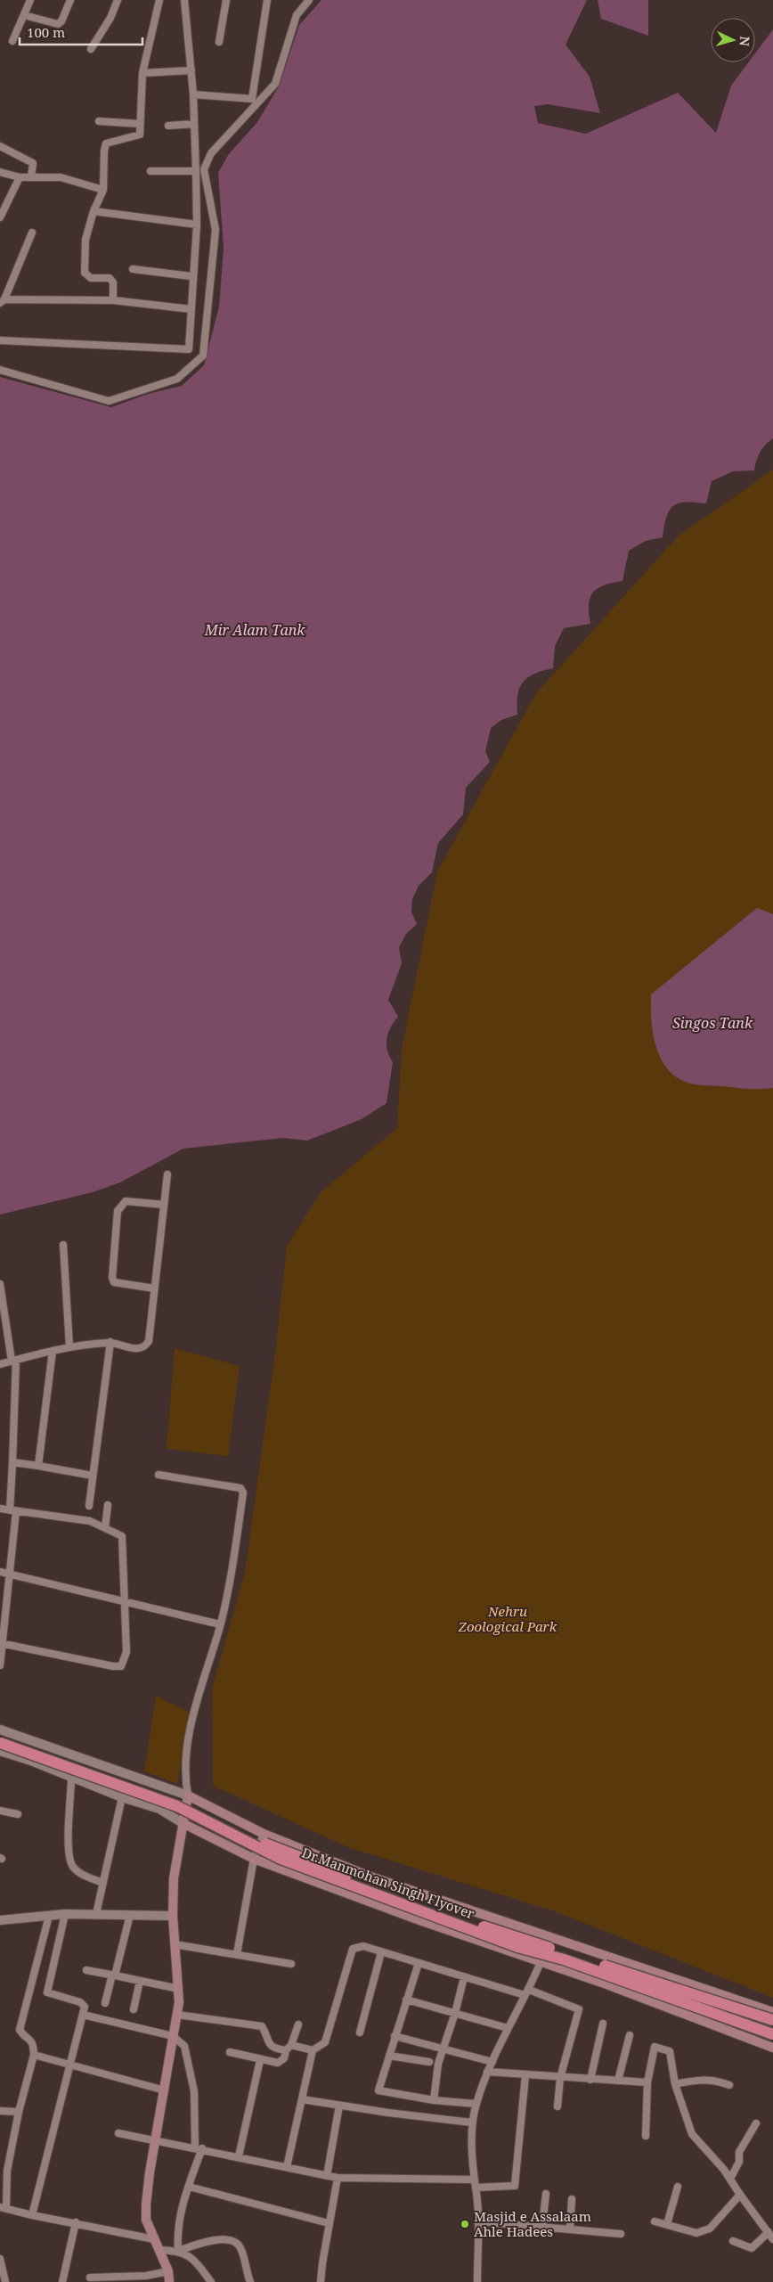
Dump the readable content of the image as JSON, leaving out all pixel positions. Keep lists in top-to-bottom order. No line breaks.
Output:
{"streets":{"highway":["Dr.Manmohan Singh Flyover"]},"water":["Mir Alam Tank","Singos Tank"],"parks":["Nehru Zoological Park"],"places":["Masjid e Assalaam Ahle Hadees"],"scale_bar":"100 m","north":"right"}
